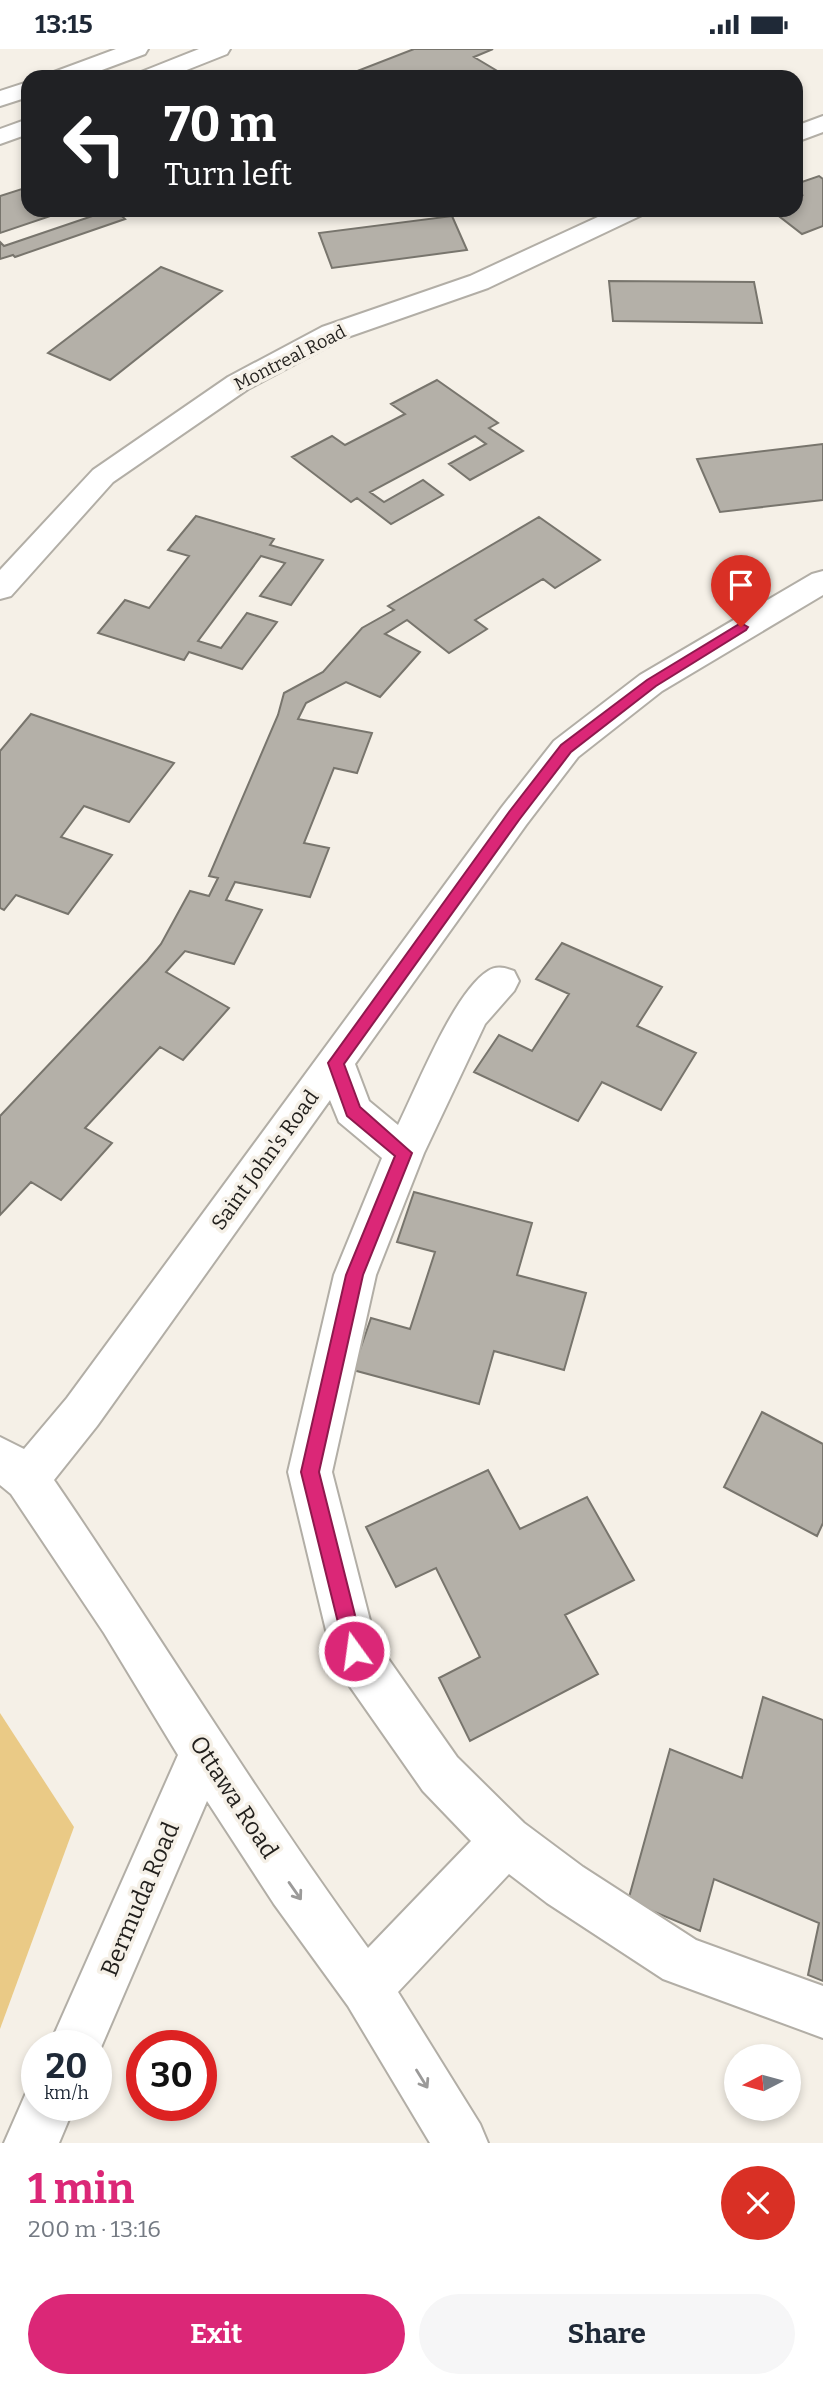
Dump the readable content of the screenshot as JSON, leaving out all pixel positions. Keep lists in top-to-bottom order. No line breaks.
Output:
{"streets":{"street":["Montreal Road","Saint John's Road","Ottawa Road","Bermuda Road"]},"crossings":[["Saint John's Road","Ottawa Road"],["Ottawa Road","Bermuda Road"]],"one_way":["Ottawa Road"],"north":"left","page":{"status":"13:15","turn":["70 m","Turn left"],"speed":"20 km/h","limit":"30","heading":["1 min","200 m · 13:16"],"buttons":["Exit","Share"]}}
